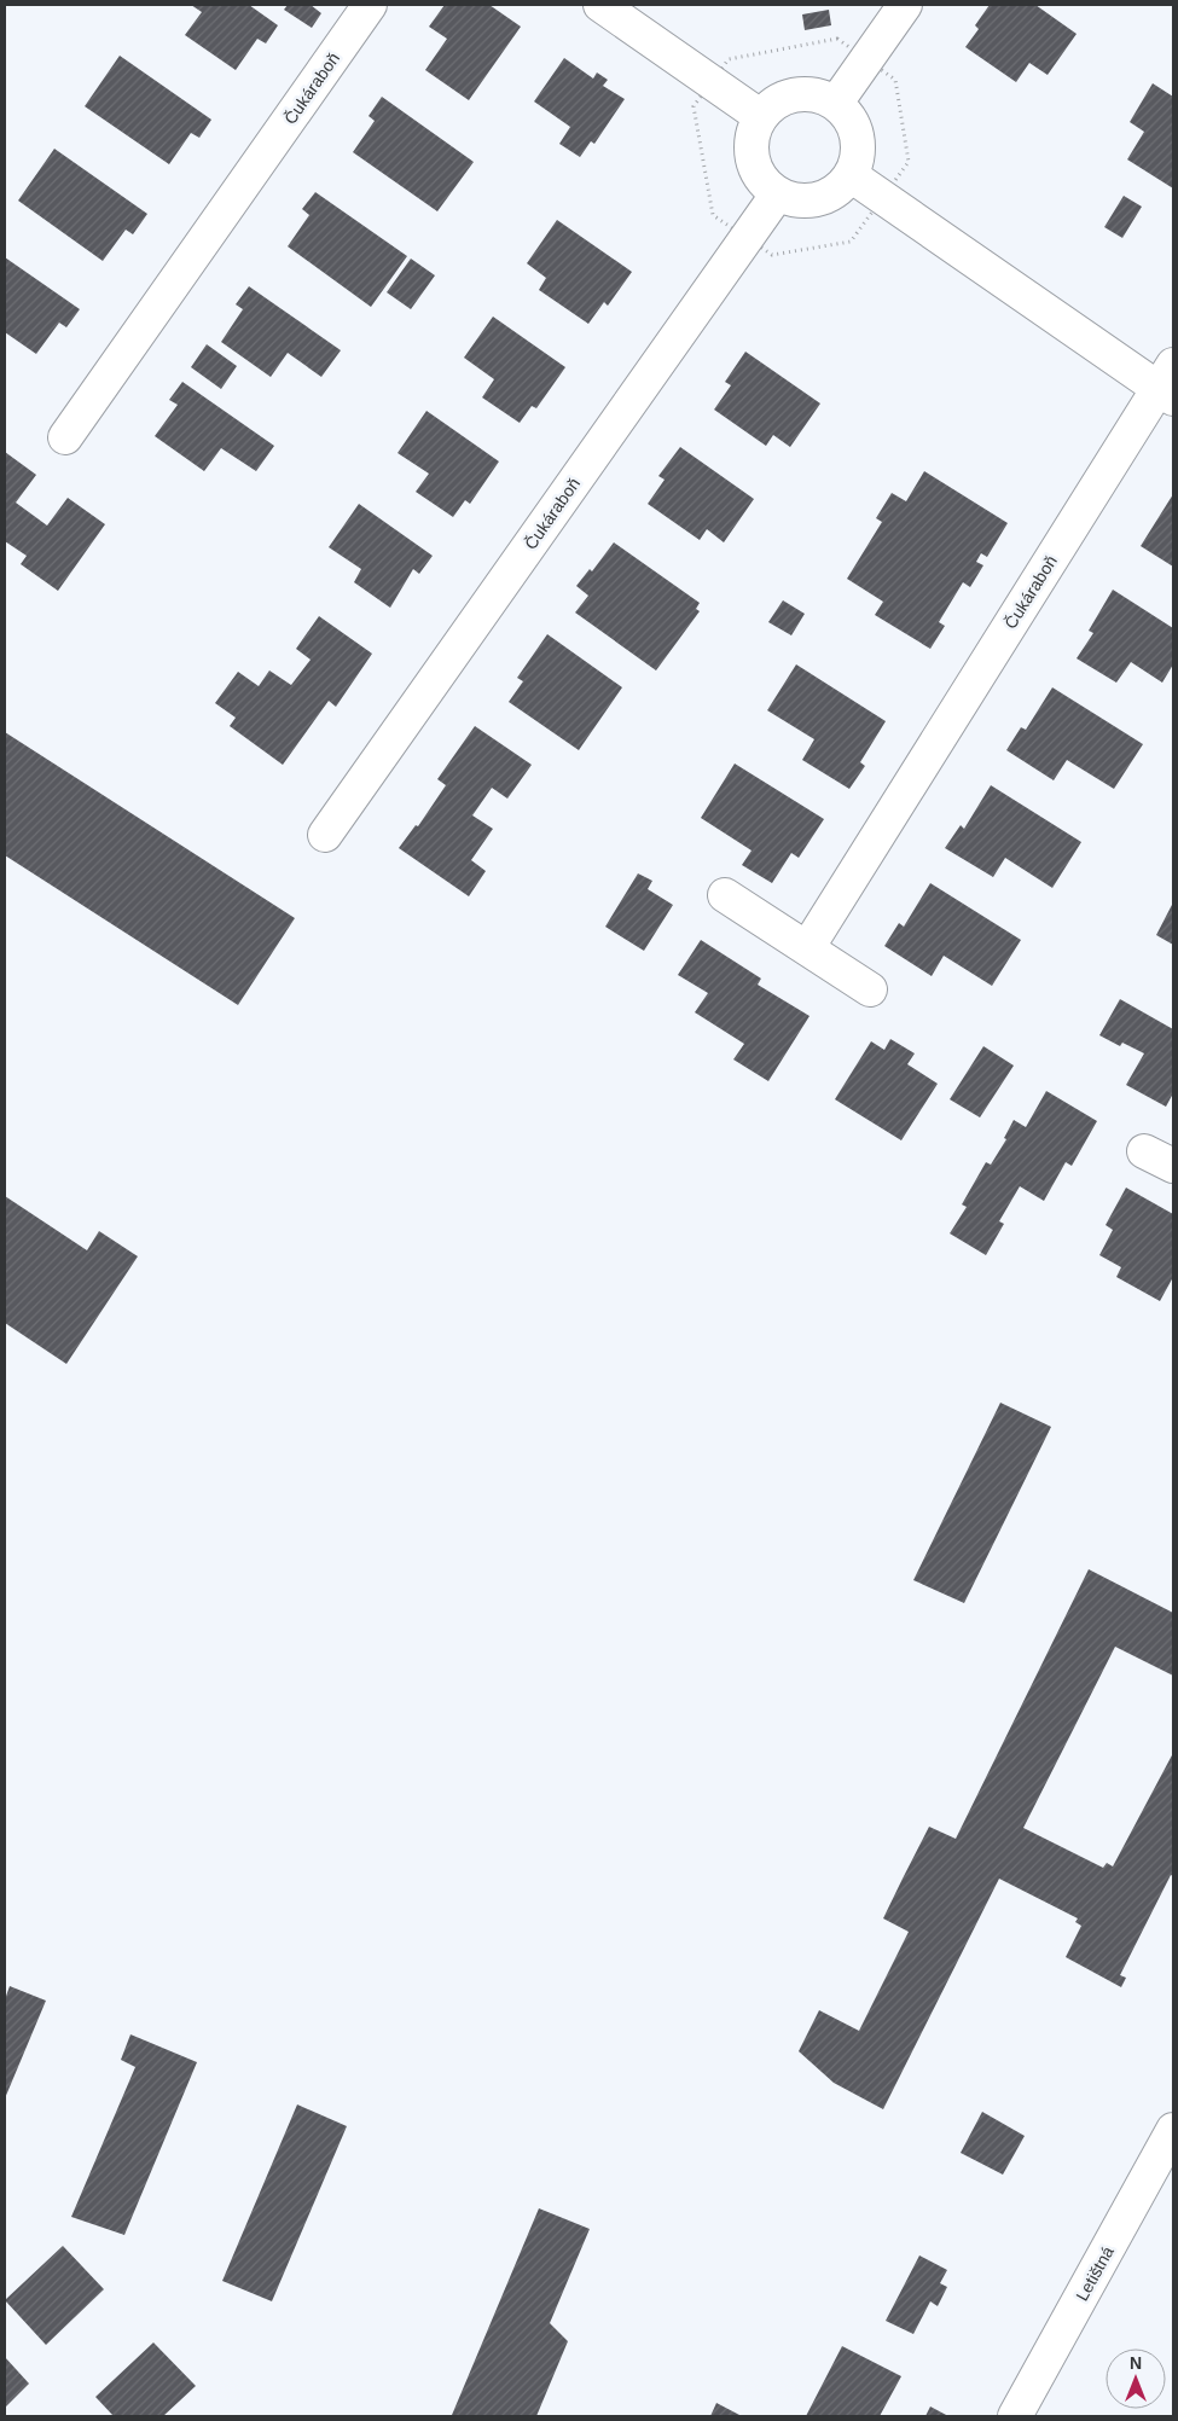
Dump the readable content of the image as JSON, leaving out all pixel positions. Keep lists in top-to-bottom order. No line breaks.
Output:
{"streets":{"street":["Čukáraboň","Letištná"]},"north":"top"}
